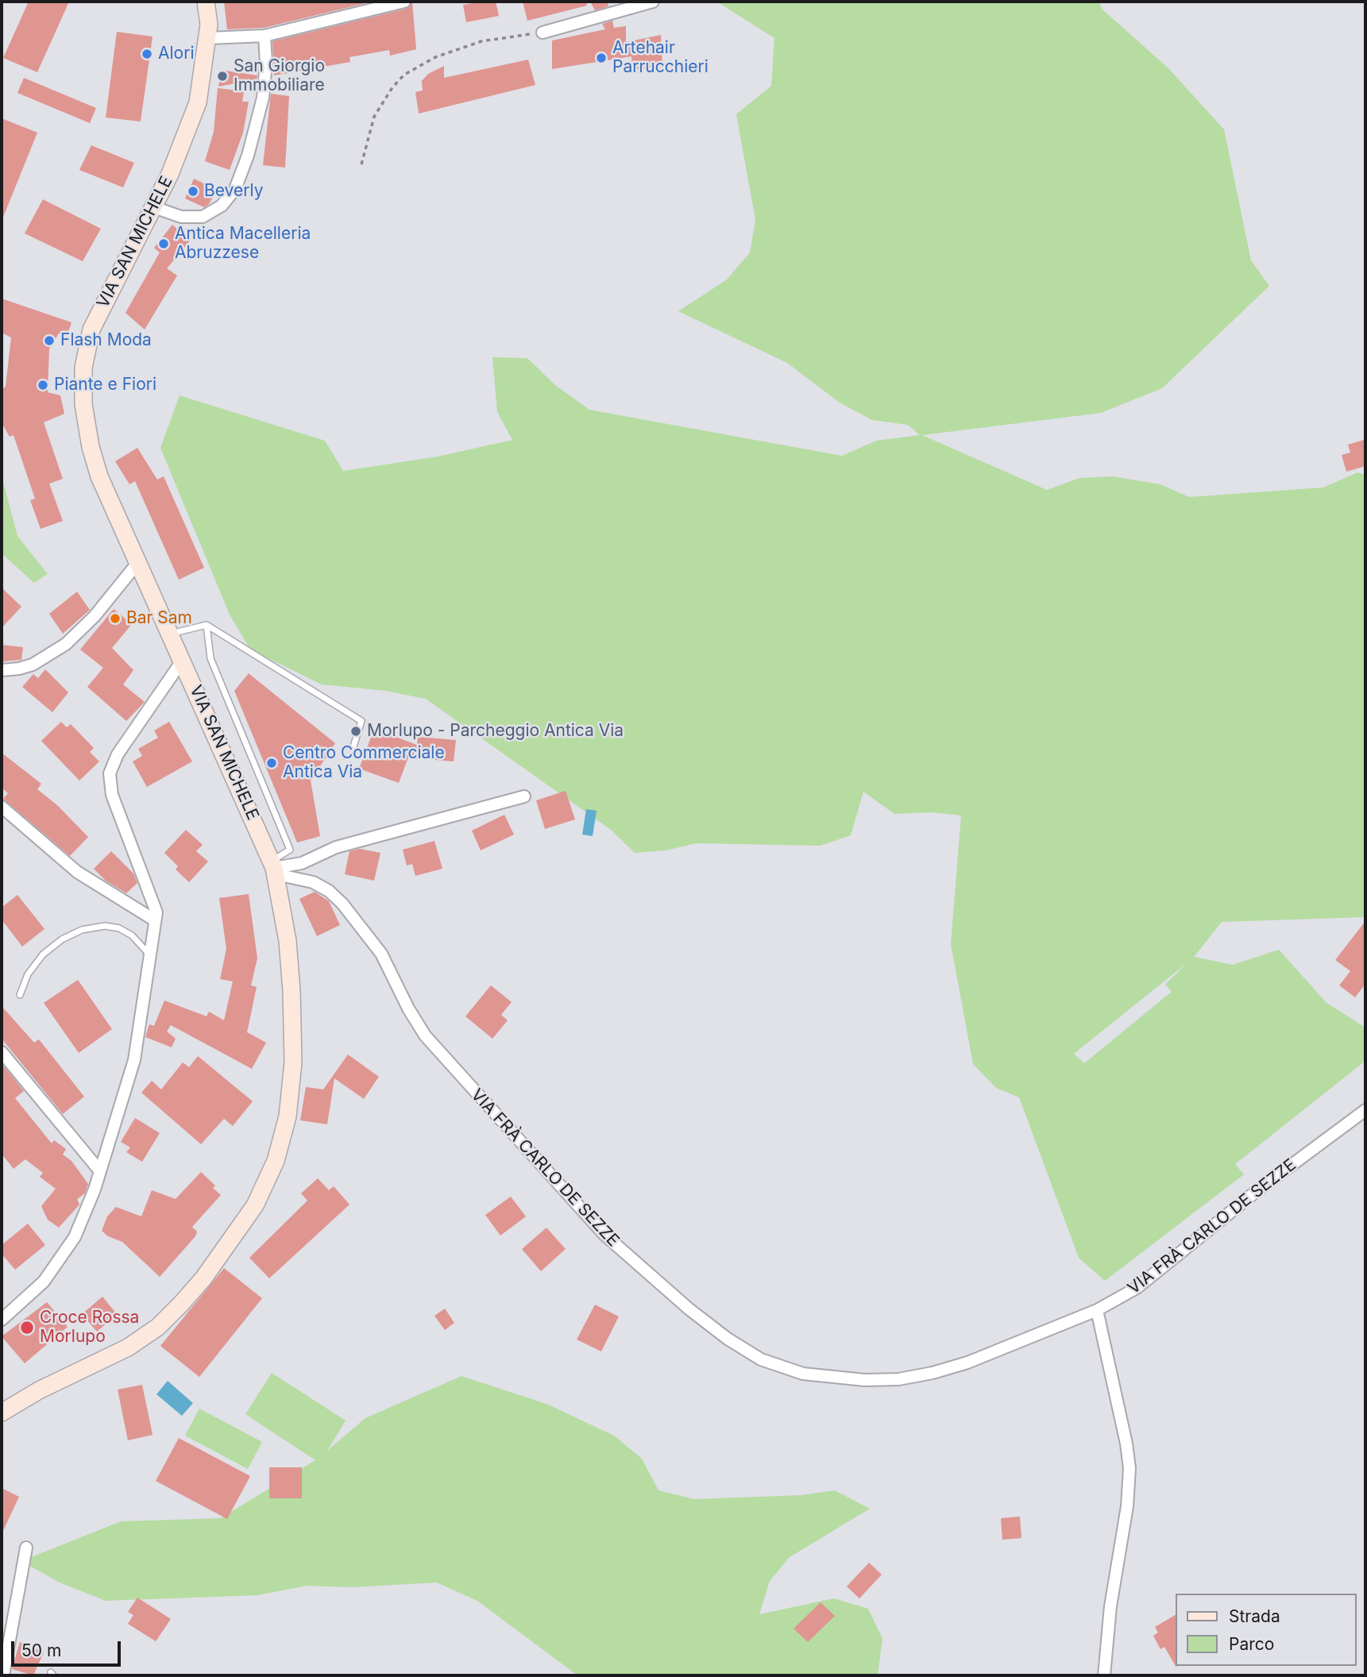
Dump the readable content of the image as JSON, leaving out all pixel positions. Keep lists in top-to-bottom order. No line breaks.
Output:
{"streets":{"main road":["VIA SAN MICHELE"],"street":["VIA FRÀ CARLO DE SEZZE"]},"crossings":[["VIA SAN MICHELE","VIA FRÀ CARLO DE SEZZE"]],"places":["Alori","Artehair Parrucchieri","San Giorgio Immobiliare","Beverly","Antica Macelleria Abruzzese","Flash Moda","Piante e Fiori","Bar Sam","Morlupo - Parcheggio Antica Via","Centro Commerciale Antica Via","Croce Rossa Morlupo"],"legend":["Strada","Parco"],"scale_bar":"50 m"}
